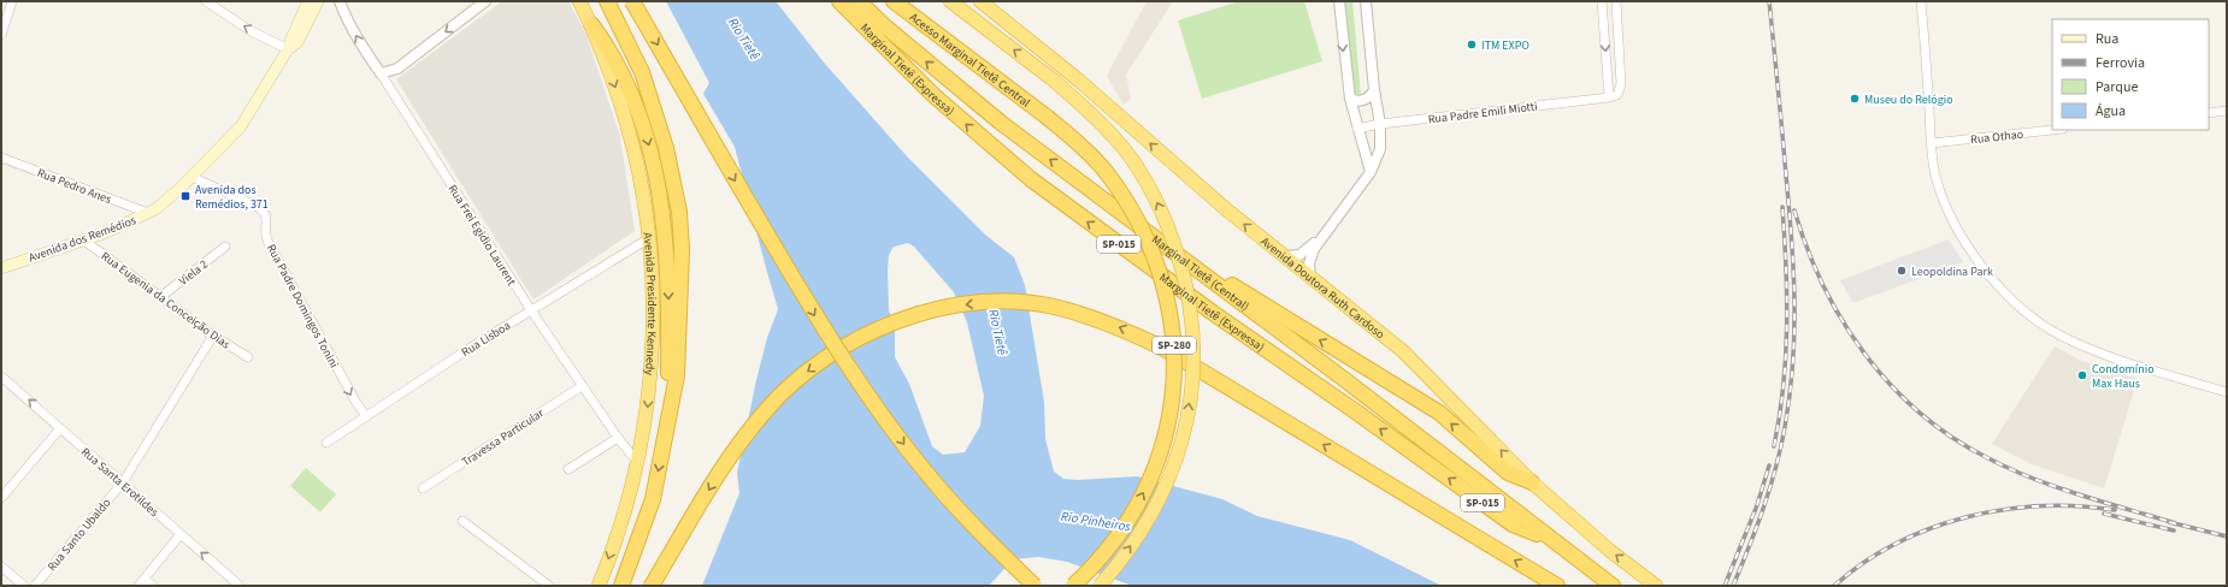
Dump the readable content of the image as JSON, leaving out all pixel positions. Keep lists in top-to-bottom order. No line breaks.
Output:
{"streets":{"highway":["Acesso Marginal Tietê Central","Marginal Tietê (Expressa)","SP-015","Marginal Tietê (Central)","Avenida Doutora Ruth Cardoso","Avenida Presidente Kennedy","SP-280"],"main road":["Avenida dos Remédios"],"street":["Rua Padre Emili Miotti","Rua Othao","Rua Pedro Anes","Rua Frei Egidio Laurent","Viela 2","Rua Eugenia da Conceição Dias","Rua Padre Domingos Tonini","Rua Lisboa","Travessa Particular","Rua Santa Erotildes","Rua Santo Ubaldo"]},"crossings":[["Marginal Tietê (Expressa)","Marginal Tietê (Central)"],["Rua Pedro Anes","Avenida dos Remédios"],["Rua Frei Egidio Laurent","Avenida Presidente Kennedy"],["Rua Frei Egidio Laurent","Rua Lisboa"],["Rua Frei Egidio Laurent","Travessa Particular"],["Avenida dos Remédios","Rua Eugenia da Conceição Dias"],["Avenida dos Remédios","Rua Padre Domingos Tonini"],["Viela 2","Rua Eugenia da Conceição Dias"],["Rua Eugenia da Conceição Dias","Rua Santo Ubaldo"],["Avenida Presidente Kennedy","Rua Lisboa"],["Rua Padre Domingos Tonini","Rua Lisboa"],["Rua Santa Erotildes","Rua Santo Ubaldo"]],"one_way":["Acesso Marginal Tietê Central","Rua Padre Domingos Tonini","Rua Santa Erotildes"],"water":["Rio Tietê","Rio Pinheiros"],"places":{"other":["ITM EXPO","Museu do Relógio","Leopoldina Park","Condomínio Max Haus"],"transit":["Avenida dos Remédios, 371"]},"legend":["Rua","Ferrovia","Parque","Água"]}
